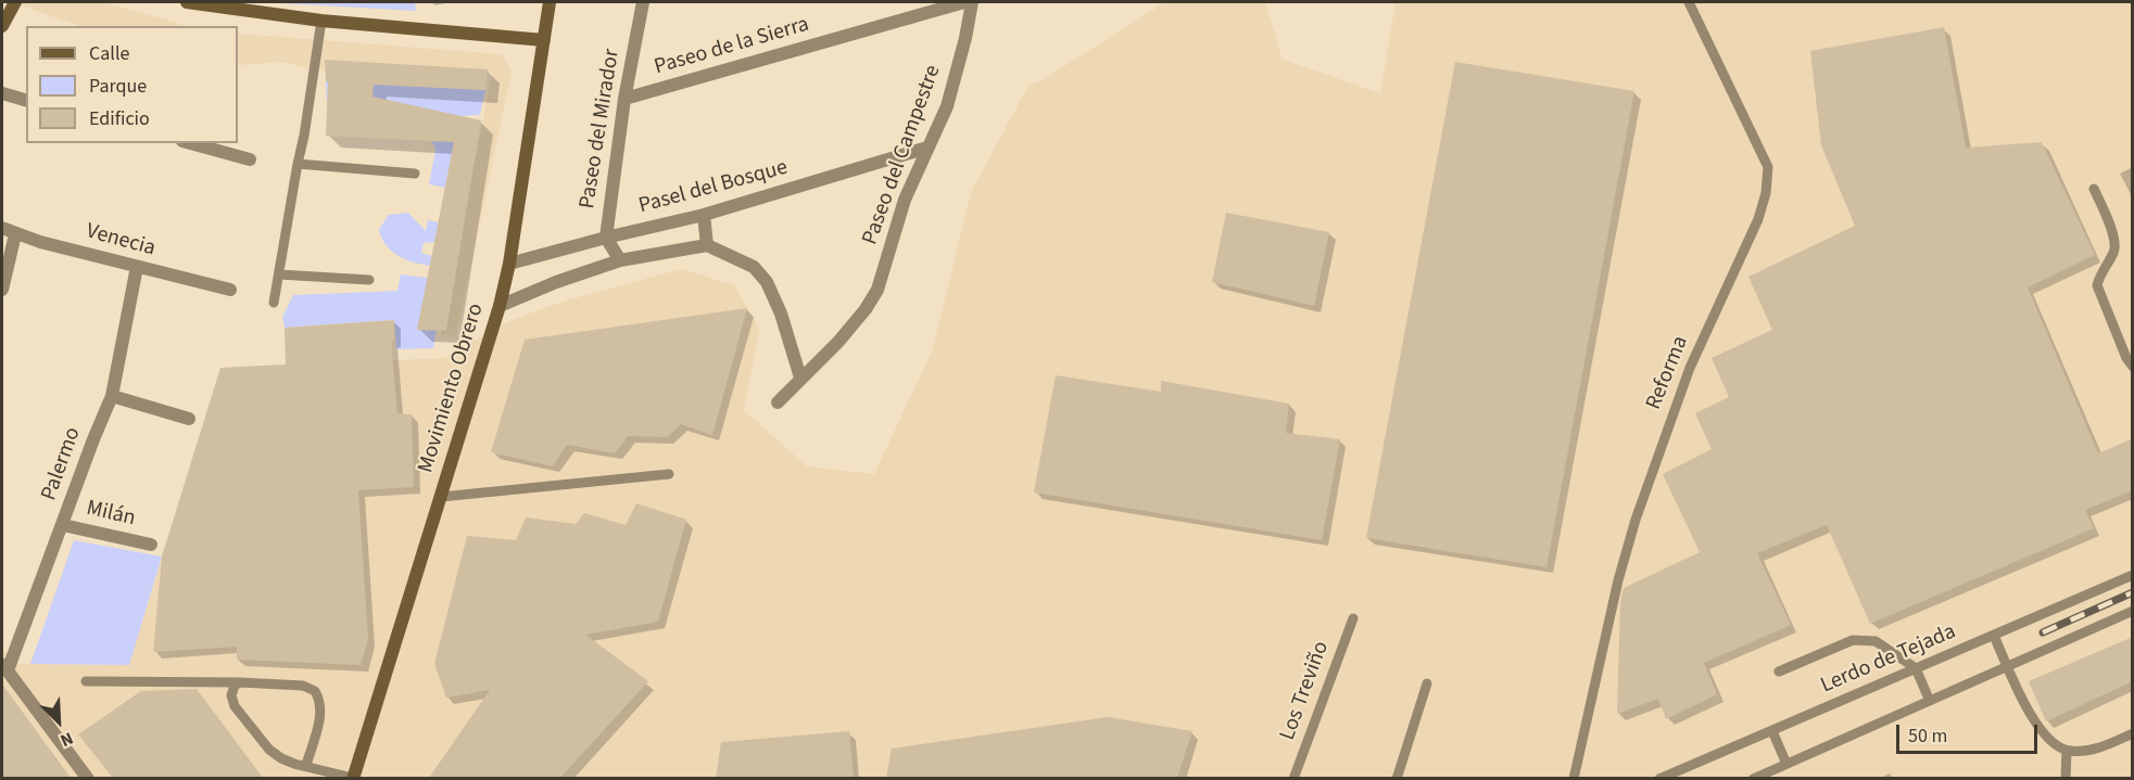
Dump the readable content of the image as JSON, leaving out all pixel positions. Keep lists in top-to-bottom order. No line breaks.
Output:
{"streets":{"street":["Paseo de la Sierra","Paseo del Mirador","Paseo del Campestre","Pasel del Bosque","Venecia","Movimiento Obrero","Palermo","Milán"],"lane":["Reforma","Lerdo de Tejada","Los Treviño"]},"crossings":[["Paseo de la Sierra","Paseo del Mirador"],["Paseo del Mirador","Pasel del Bosque"],["Paseo del Campestre","Pasel del Bosque"],["Pasel del Bosque","Movimiento Obrero"],["Venecia","Palermo"],["Palermo","Milán"]],"legend":["Calle","Parque","Edificio"],"scale_bar":"50 m","north":"bottom right"}
